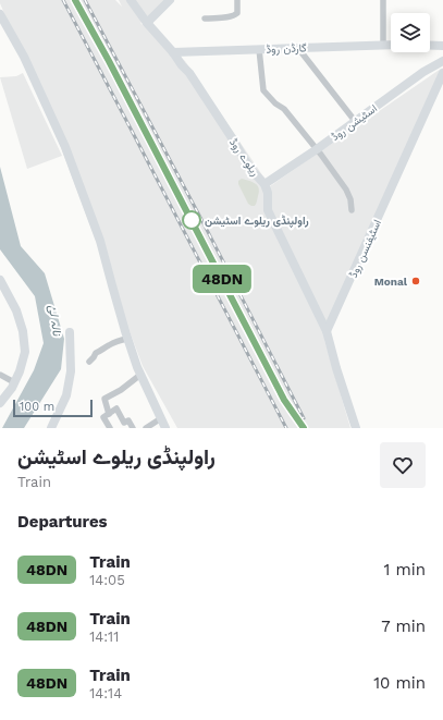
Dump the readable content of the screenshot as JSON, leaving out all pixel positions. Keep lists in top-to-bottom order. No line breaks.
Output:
{"streets":{"street":["گارڈن روڈ","اسٹیشن روڈ","ریلوے روڈ","اسٹیفنسن روڈ"]},"crossings":[["گارڈن روڈ","ریلوے روڈ"],["اسٹیشن روڈ","ریلوے روڈ"],["ریلوے روڈ","اسٹیفنسن روڈ"]],"water":["نالہ لئ"],"places":["راولپنڈی ریلوے اسٹیشن","Monal"],"scale_bar":"100 m","page":{"on_map":"48DN","scale":"100 m","heading":[["راولپنڈی ریلوے اسٹیشن","Train"],"Departures"],"list":[{"mark":"48DN","name":"Train","note":"14:05","value":"1 min"},{"mark":"48DN","name":"Train","note":"14:11","value":"7 min"},{"mark":"48DN","name":"Train","note":"14:14","value":"10 min"}]}}
